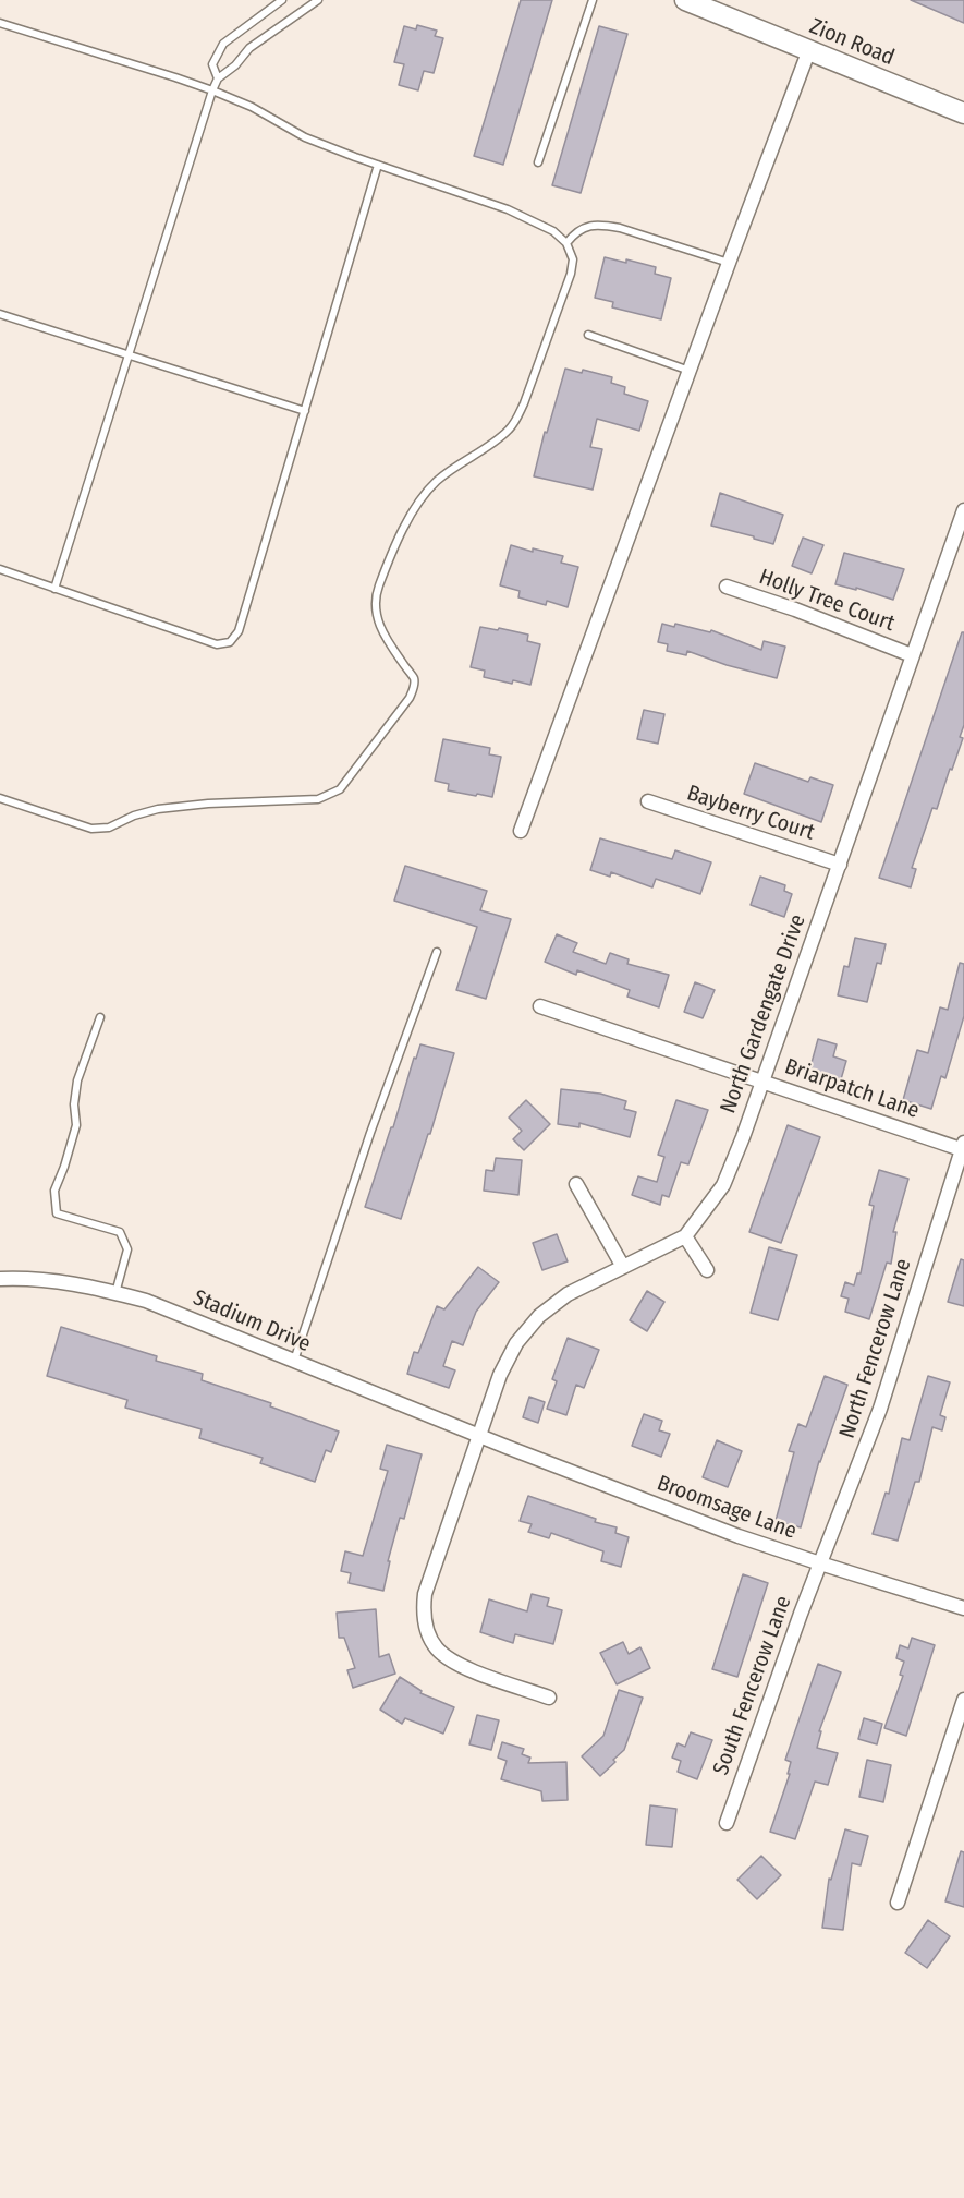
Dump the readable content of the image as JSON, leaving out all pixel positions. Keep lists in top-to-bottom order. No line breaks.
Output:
{"streets":{"main road":["Zion Road"],"street":["Holly Tree Court","Bayberry Court","North Gardengate Drive","Briarpatch Lane","Stadium Drive","North Fencerow Lane","Broomsage Lane","South Fencerow Lane"]},"crossings":[["Holly Tree Court","North Gardengate Drive"],["Bayberry Court","North Gardengate Drive"],["North Gardengate Drive","Briarpatch Lane"],["North Gardengate Drive","Stadium Drive"],["North Gardengate Drive","Broomsage Lane"],["Briarpatch Lane","North Fencerow Lane"],["Stadium Drive","Broomsage Lane"],["North Fencerow Lane","Broomsage Lane"],["North Fencerow Lane","South Fencerow Lane"],["Broomsage Lane","South Fencerow Lane"]]}
